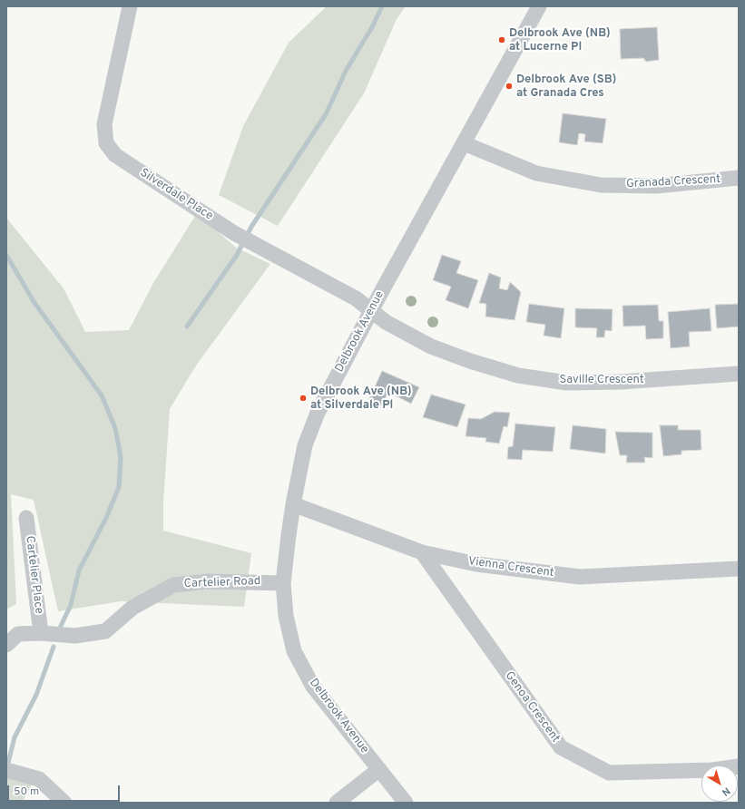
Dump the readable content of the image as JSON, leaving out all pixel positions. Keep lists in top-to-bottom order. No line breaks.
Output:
{"streets":{"street":["Granada Crescent","Silverdale Place","Delbrook Avenue","Saville Crescent","Vienna Crescent","Cartelier Place","Cartelier Road","Genoa Crescent"]},"crossings":[["Granada Crescent","Delbrook Avenue"],["Silverdale Place","Delbrook Avenue"],["Silverdale Place","Saville Crescent"],["Delbrook Avenue","Saville Crescent"],["Delbrook Avenue","Vienna Crescent"],["Delbrook Avenue","Cartelier Road"],["Vienna Crescent","Genoa Crescent"],["Cartelier Place","Cartelier Road"]],"places":["Delbrook Ave (NB) at Lucerne Pl","Delbrook Ave (SB) at Granada Cres","Delbrook Ave (NB) at Silverdale Pl"],"scale_bar":"50 m","north":"bottom right"}
